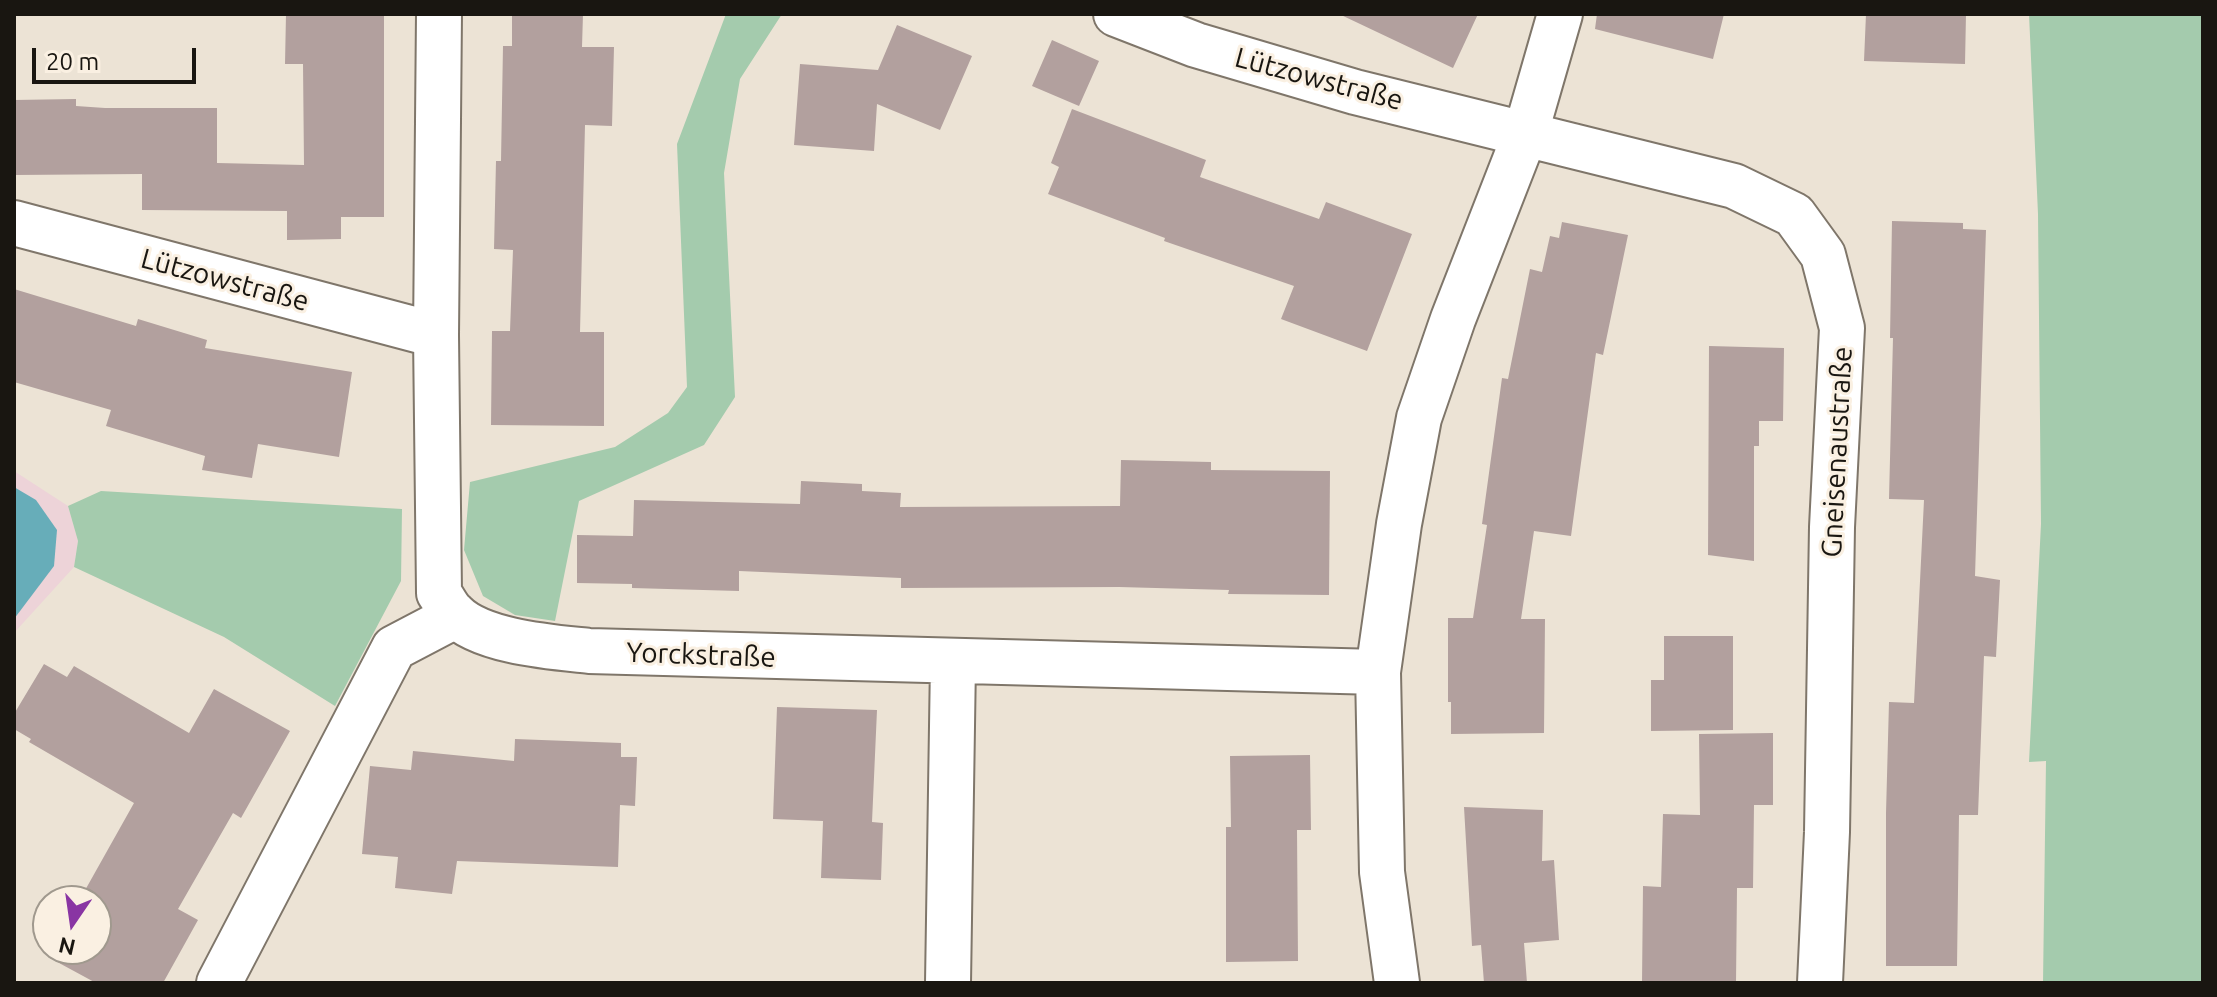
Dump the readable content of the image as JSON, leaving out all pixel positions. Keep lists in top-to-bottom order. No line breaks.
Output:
{"streets":{"street":["Lützowstraße","Gneisenaustraße","Yorckstraße"]},"crossings":[["Lützowstraße","Gneisenaustraße"]],"scale_bar":"20 m","north":"bottom"}
